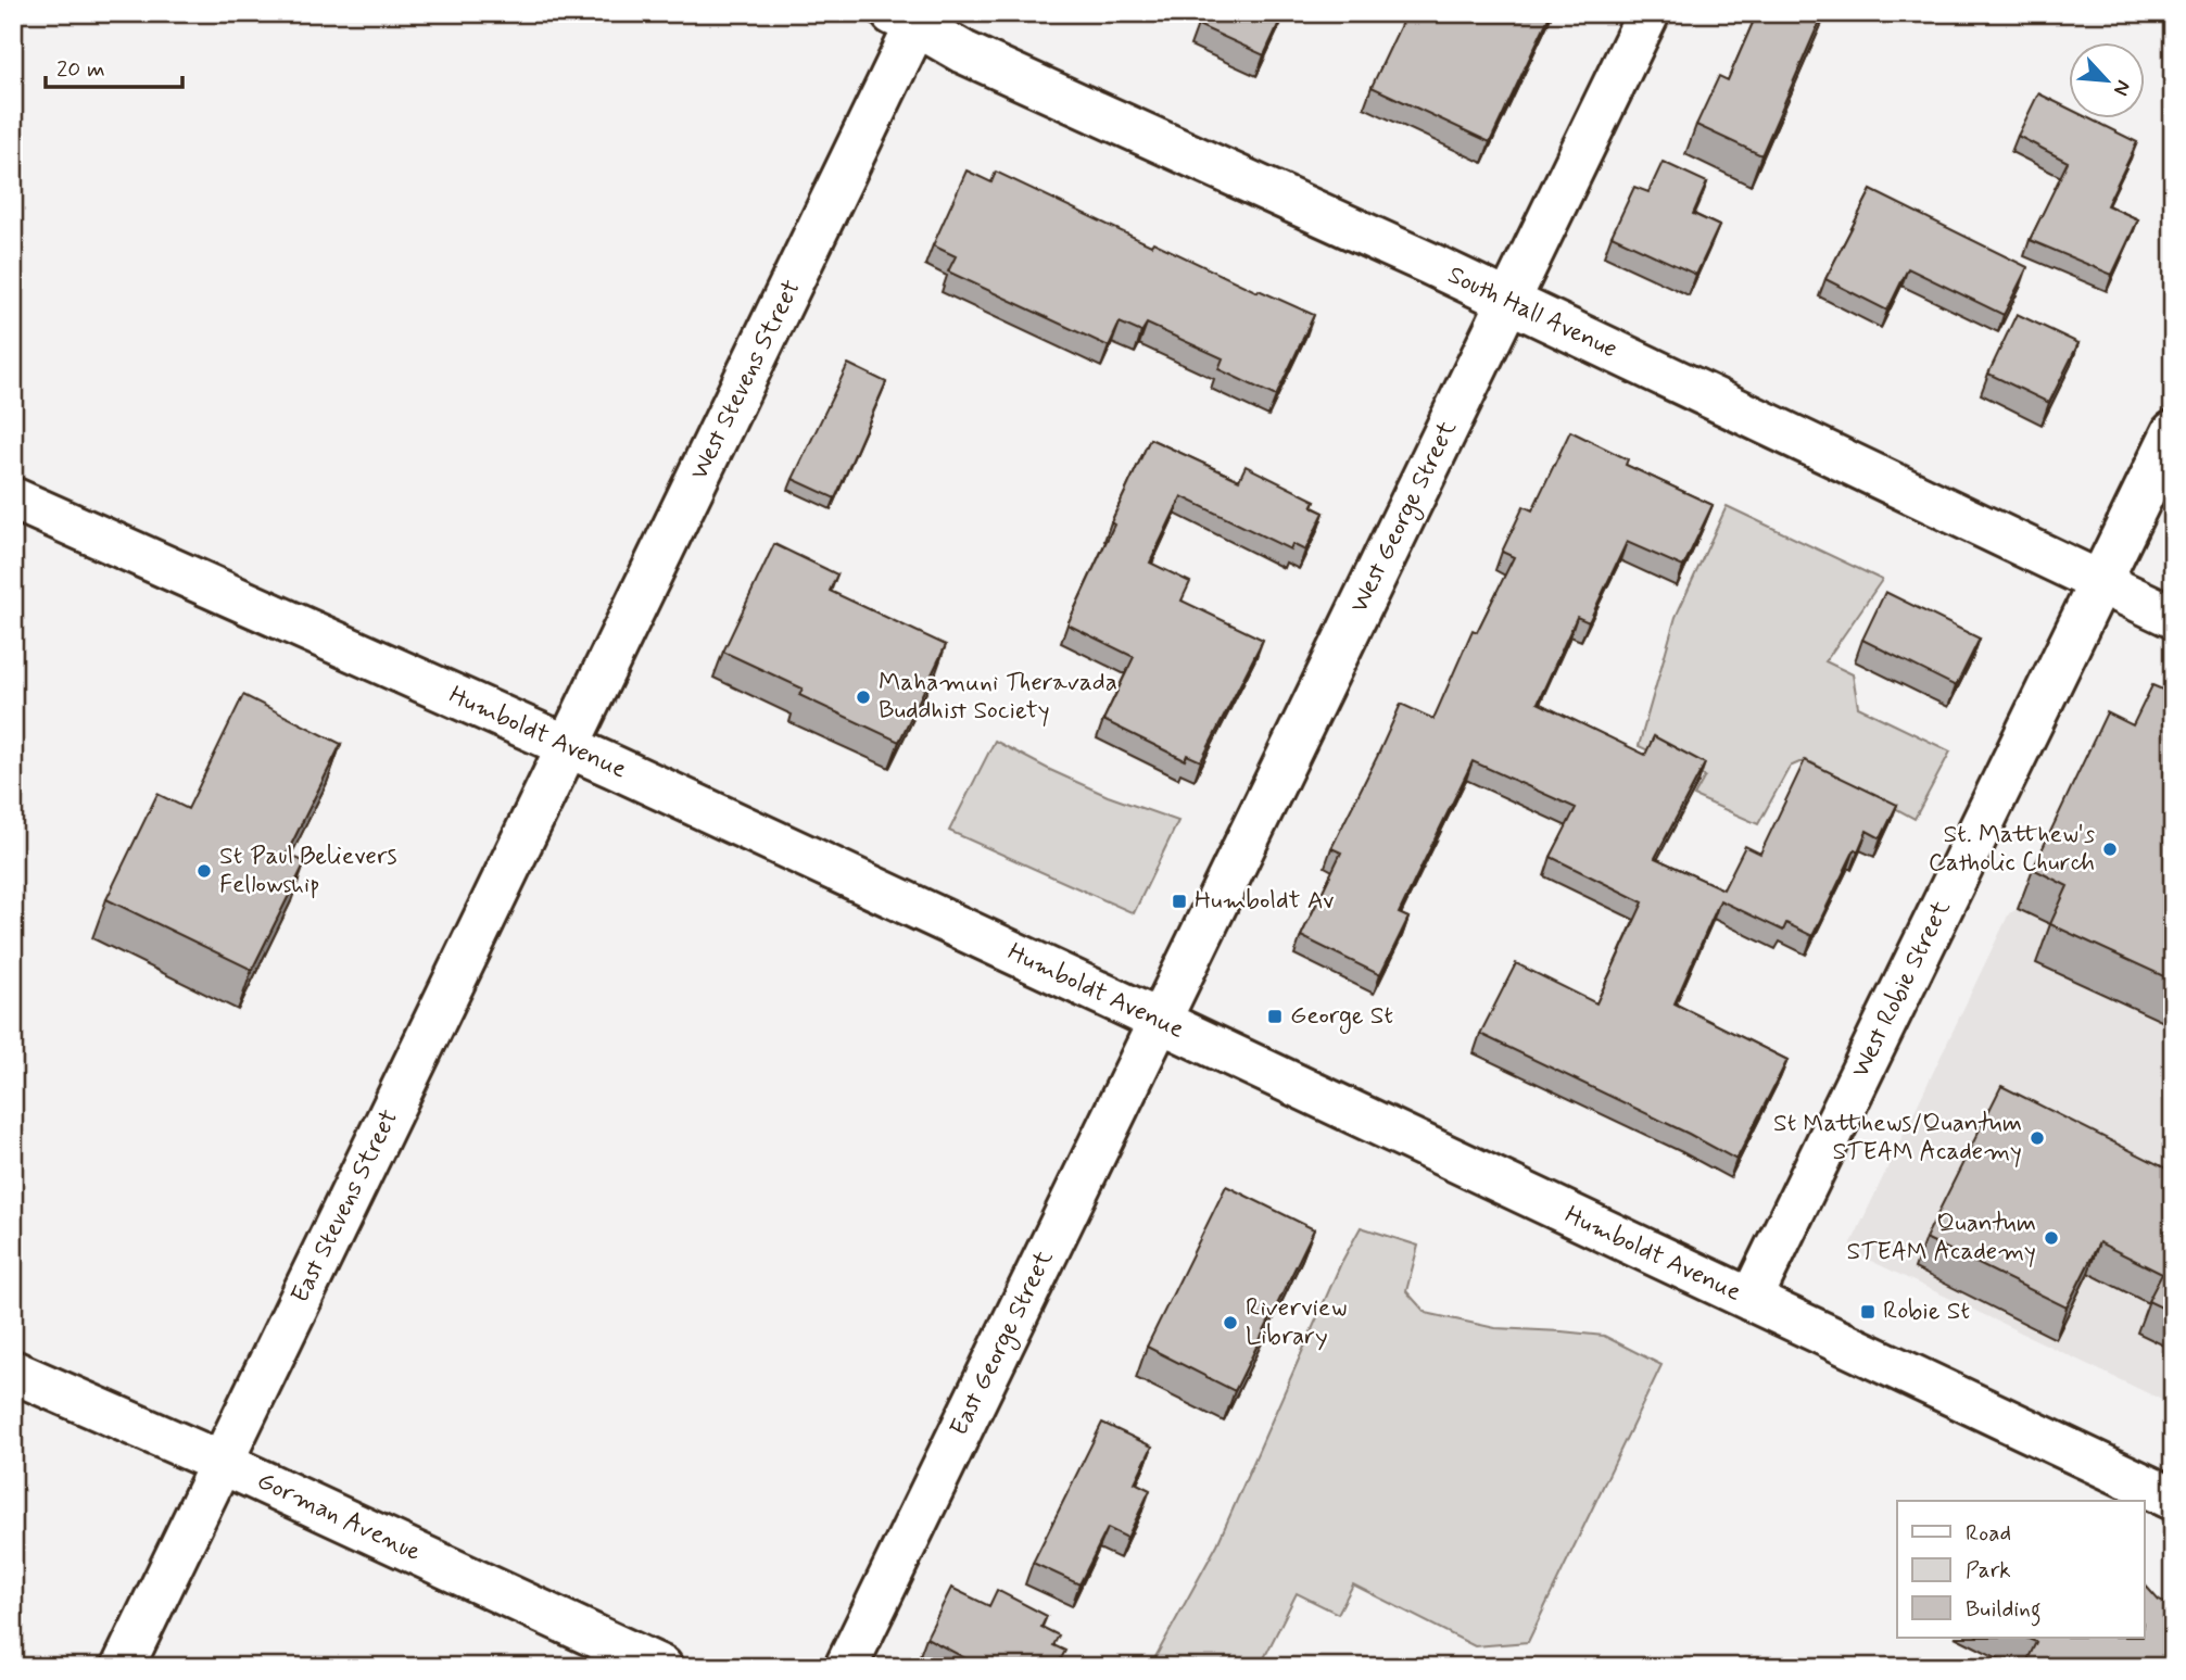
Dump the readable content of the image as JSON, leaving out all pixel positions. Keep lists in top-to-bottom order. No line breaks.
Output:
{"streets":{"street":["South Hall Avenue","West Stevens Street","West George Street","Humboldt Avenue","West Robie Street","East Stevens Street","East George Street","Gorman Avenue"]},"crossings":[["South Hall Avenue","West Stevens Street"],["South Hall Avenue","West George Street"],["South Hall Avenue","West Robie Street"],["West Stevens Street","Humboldt Avenue"],["West Stevens Street","East Stevens Street"],["West George Street","Humboldt Avenue"],["West George Street","East George Street"],["Humboldt Avenue","West Robie Street"],["Humboldt Avenue","East Stevens Street"],["Humboldt Avenue","East George Street"],["East Stevens Street","Gorman Avenue"]],"places":{"other":["Mahamuni Theravada Buddhist Society","St. Matthew's Catholic Church","St Paul Believers Fellowship","St Matthews/Quantum STEAM Academy","Quantum STEAM Academy","Riverview Library"],"transit":["Humboldt Av","George St","Robie St"]},"legend":["Road","Park","Building"],"scale_bar":"20 m","north":"bottom right"}
